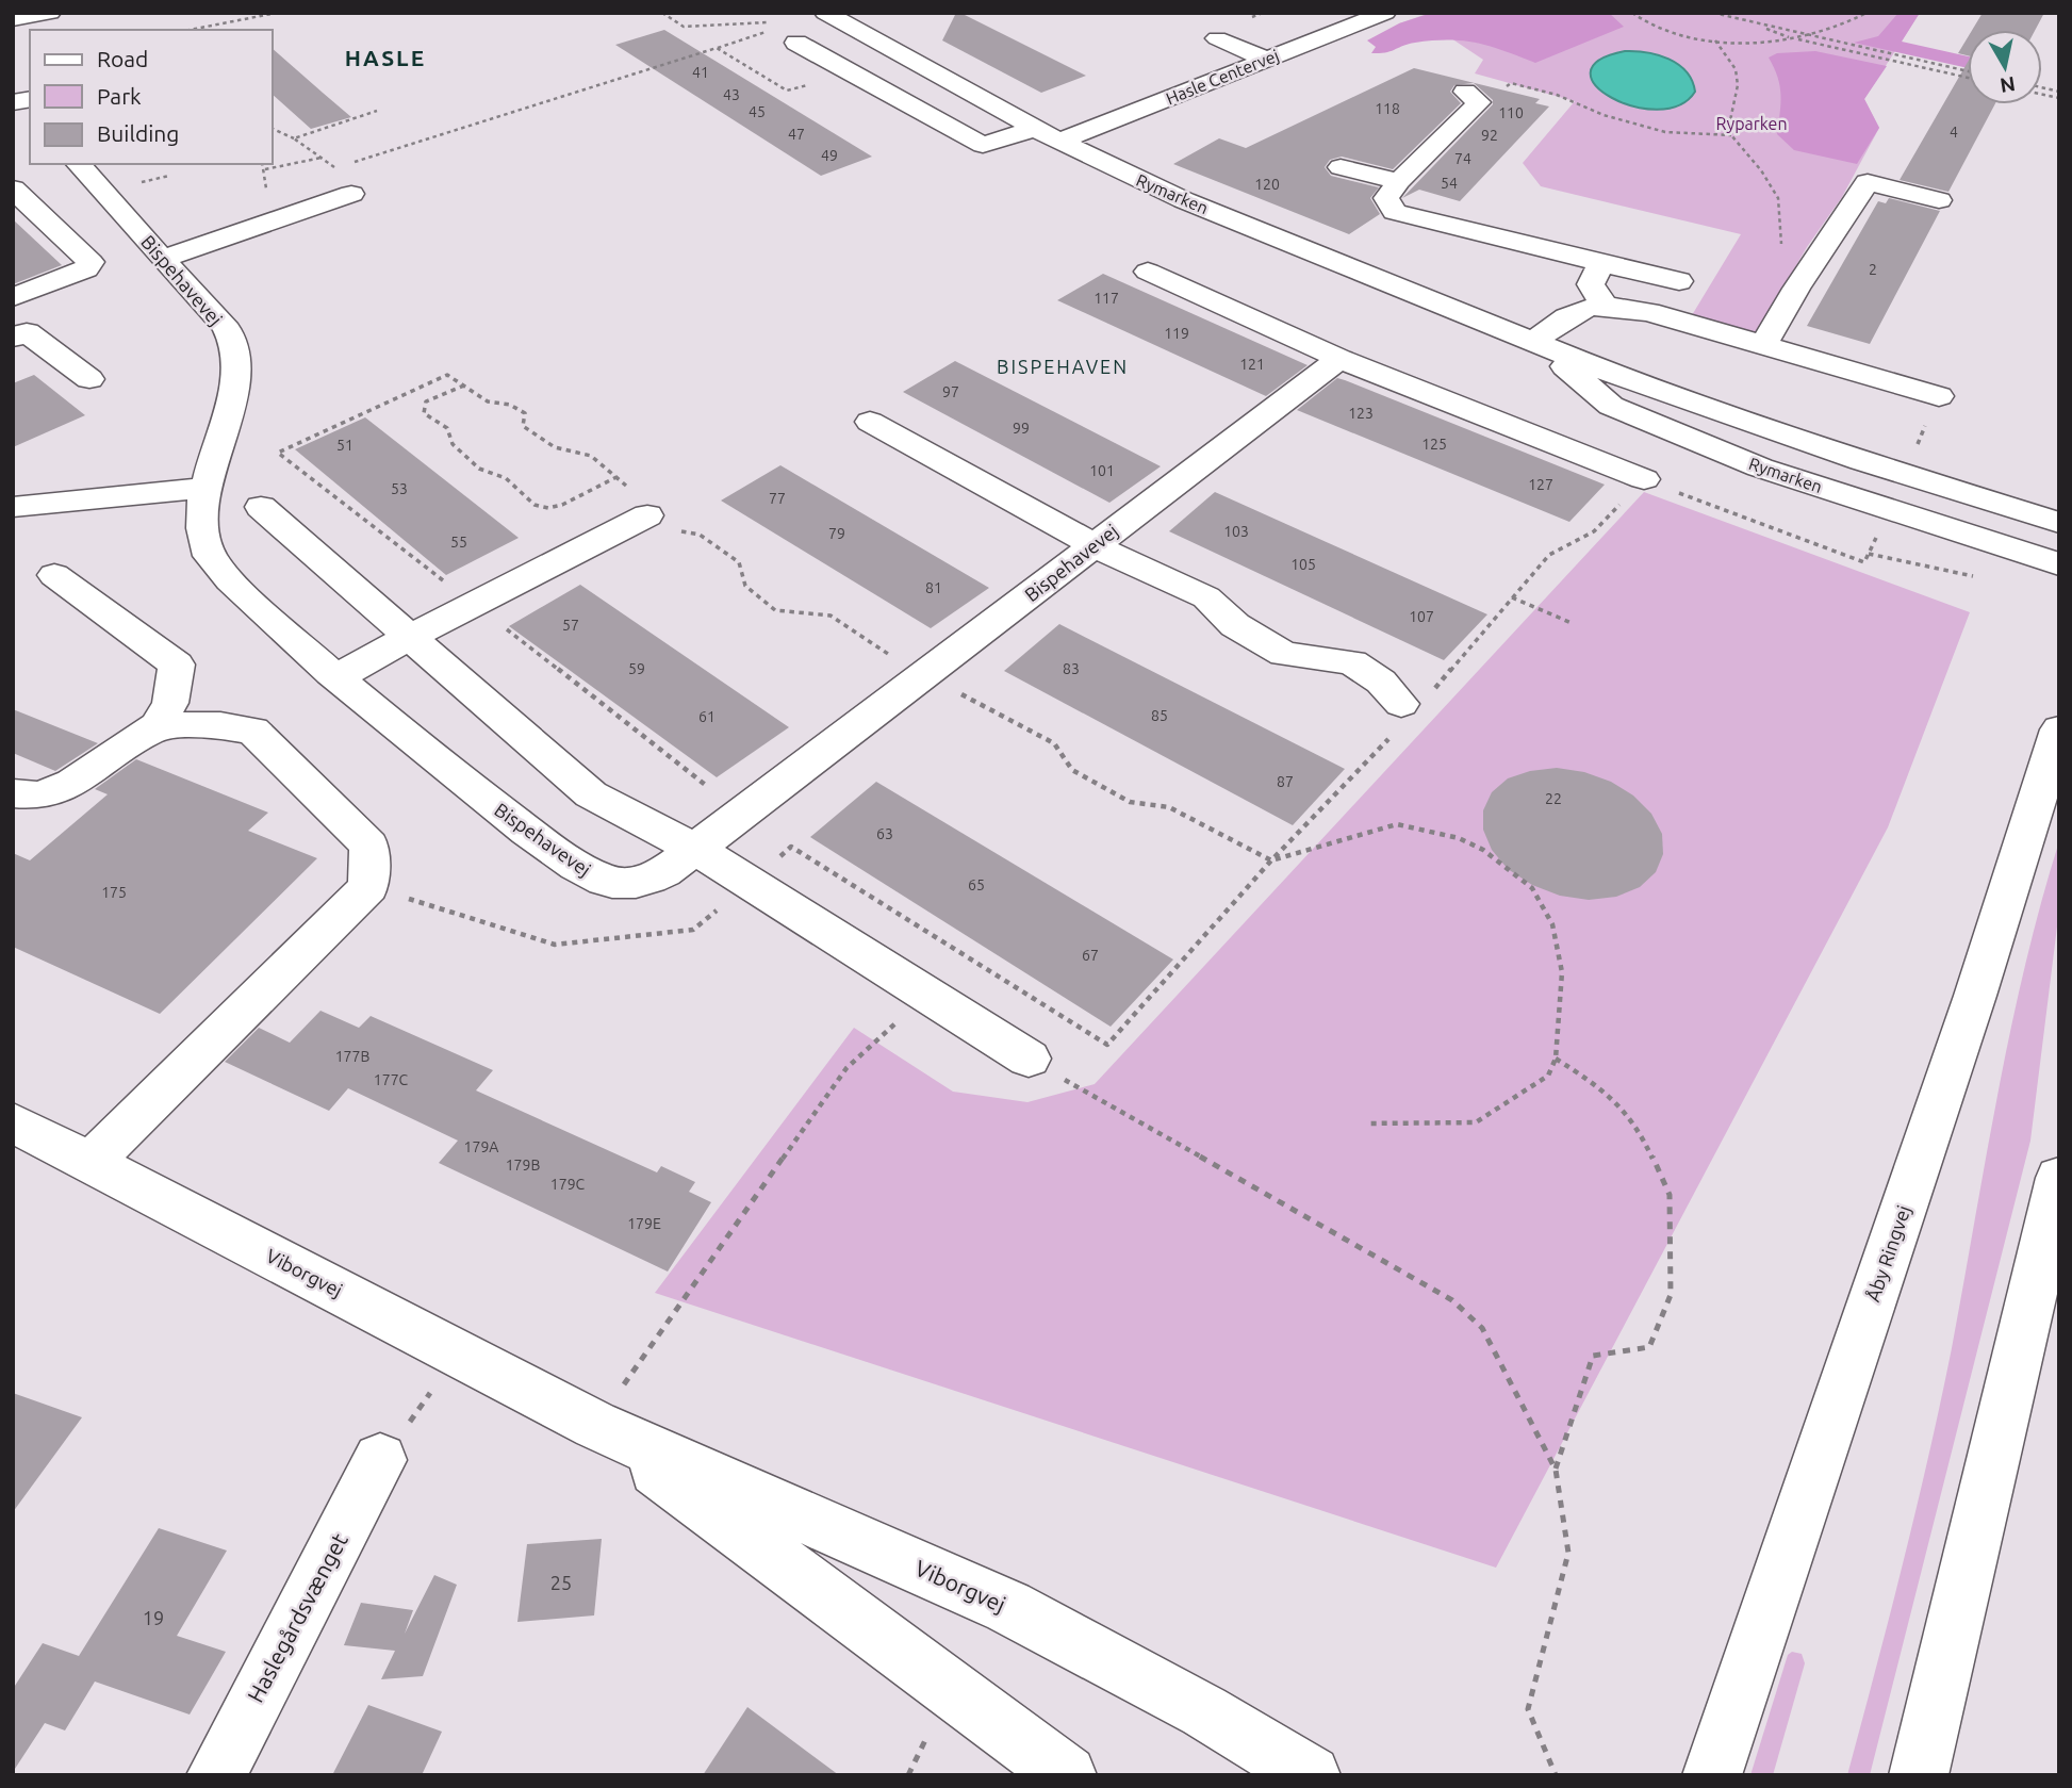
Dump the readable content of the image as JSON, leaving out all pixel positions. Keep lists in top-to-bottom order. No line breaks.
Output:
{"streets":{"street":["Hasle Centervej","Rymarken","Bispehavevej","Åby Ringvej","Viborgvej","Haslegårdsvænget"]},"crossings":[["Hasle Centervej","Rymarken"]],"districts":["HASLE","BISPEHAVEN"],"parks":["Ryparken"],"house_numbers":["41","43","118","45","110","4","47","92","49","74","54","120","2","117","119","121","97","123","99","125","51","101","127","53","77","103","79","55","105","81","107","57","59","83","85","61","87","22","63","65","175","67","177B","177C","179A","179B","179C","179E","25","19"],"legend":["Road","Park","Building"],"north":"bottom"}
